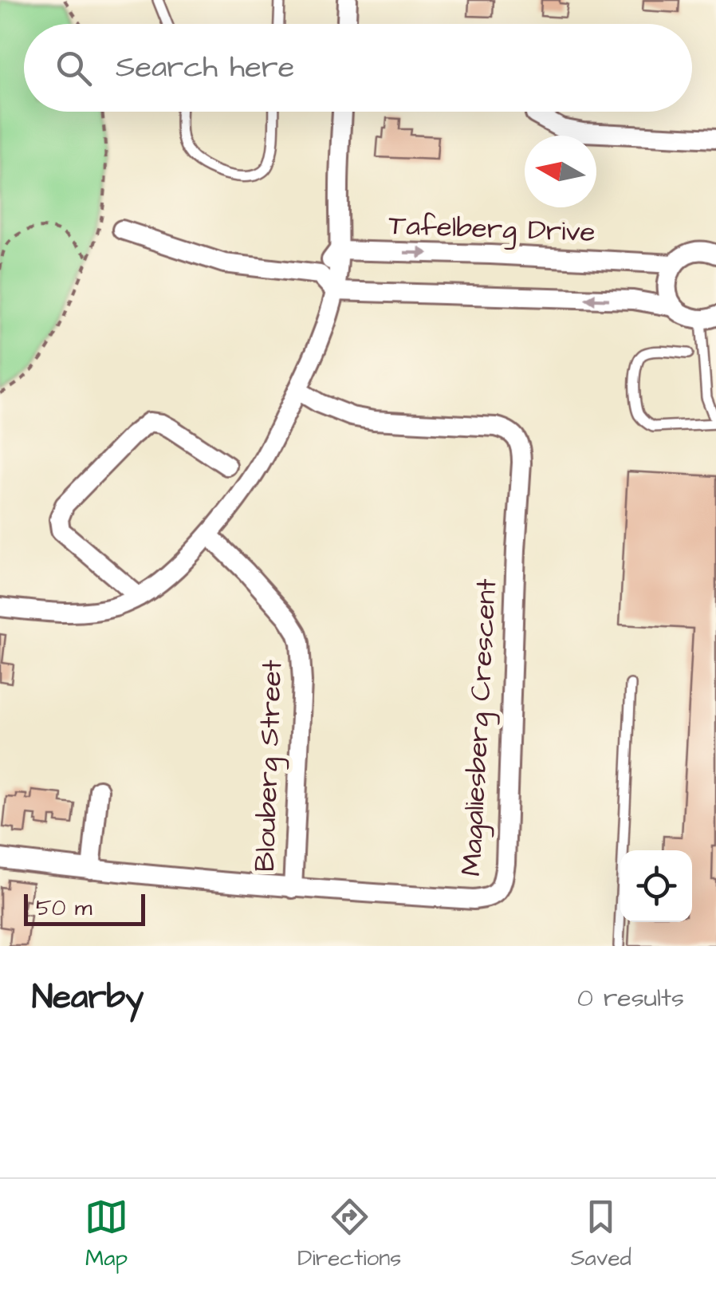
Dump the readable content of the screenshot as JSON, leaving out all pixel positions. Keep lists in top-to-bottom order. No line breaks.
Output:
{"streets":{"street":["Tafelberg Drive","Magaliesberg Crescent","Blouberg Street"]},"crossings":[["Magaliesberg Crescent","Blouberg Street"]],"scale_bar":"50 m","north":"left","page":{"search":"Search here","scale":"50 m","heading":["Nearby","0 results"],"nav":["Map","Directions","Saved"]}}
